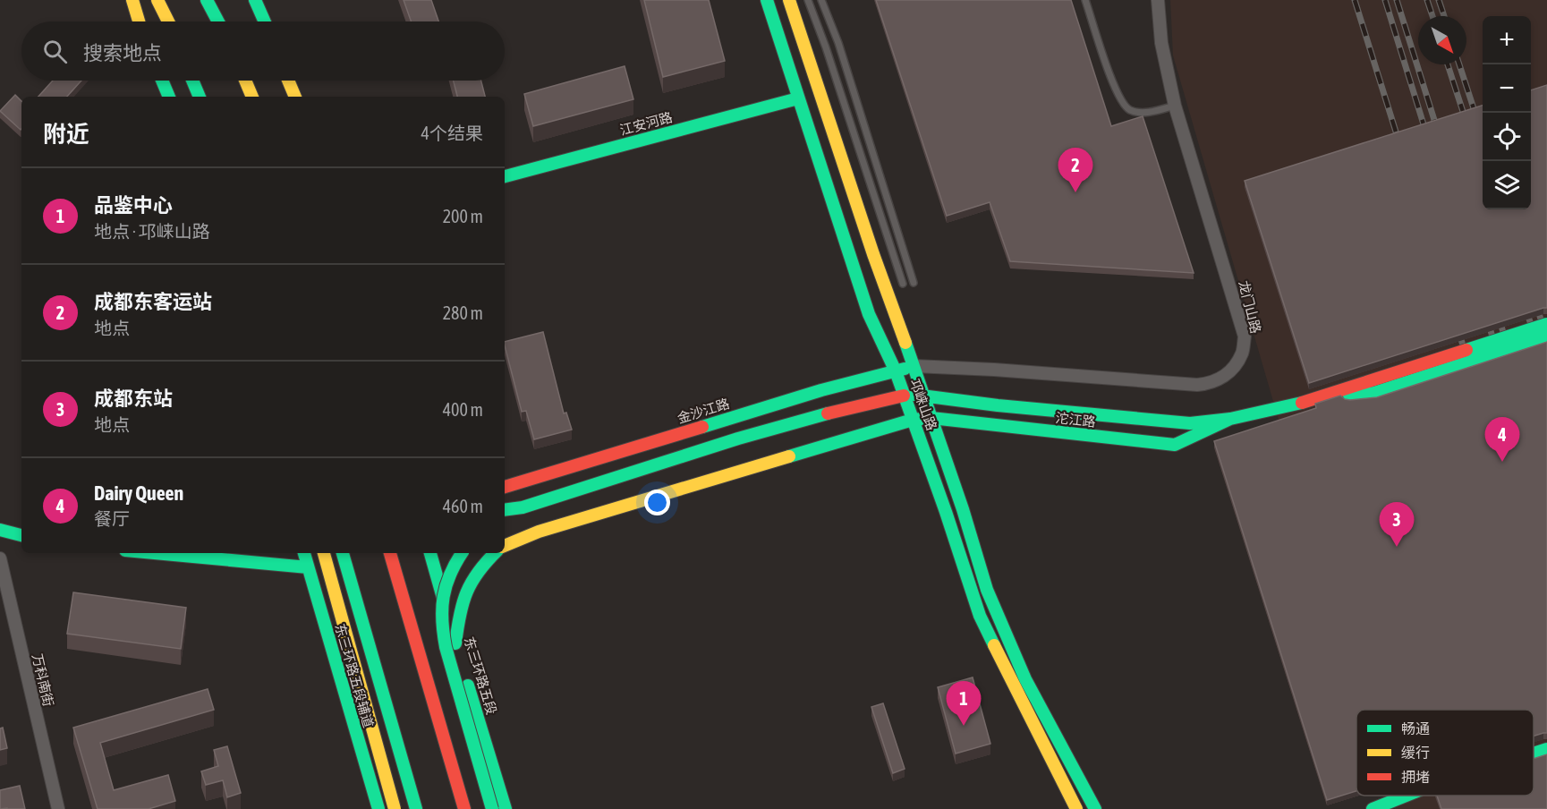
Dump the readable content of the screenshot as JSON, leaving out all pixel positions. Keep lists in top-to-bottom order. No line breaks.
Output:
{"streets":{"main road":["江安河路","邛崃山路","金沙江路","沱江路","东三环路五段辅道","东三环路五段"],"street":["龙门山路","万科南街"]},"crossings":[["江安河路","邛崃山路"],["龙门山路","邛崃山路"],["龙门山路","金沙江路"],["邛崃山路","金沙江路"],["邛崃山路","沱江路"]],"legend":["畅通","缓行","拥堵"],"north":"bottom right","page":{"map_buttons":["+","−"],"search":"搜索地点","heading":["附近","4个结果"],"pins":["2","4","3","1"],"list":[{"mark":"1","name":"品鉴中心","note":"地点 · 邛崃山路","value":"200 m"},{"mark":"2","name":"成都东客运站","note":"地点","value":"280 m"},{"mark":"3","name":"成都东站","note":"地点","value":"400 m"},{"mark":"4","name":"Dairy Queen","note":"餐厅","value":"460 m"}]}}
